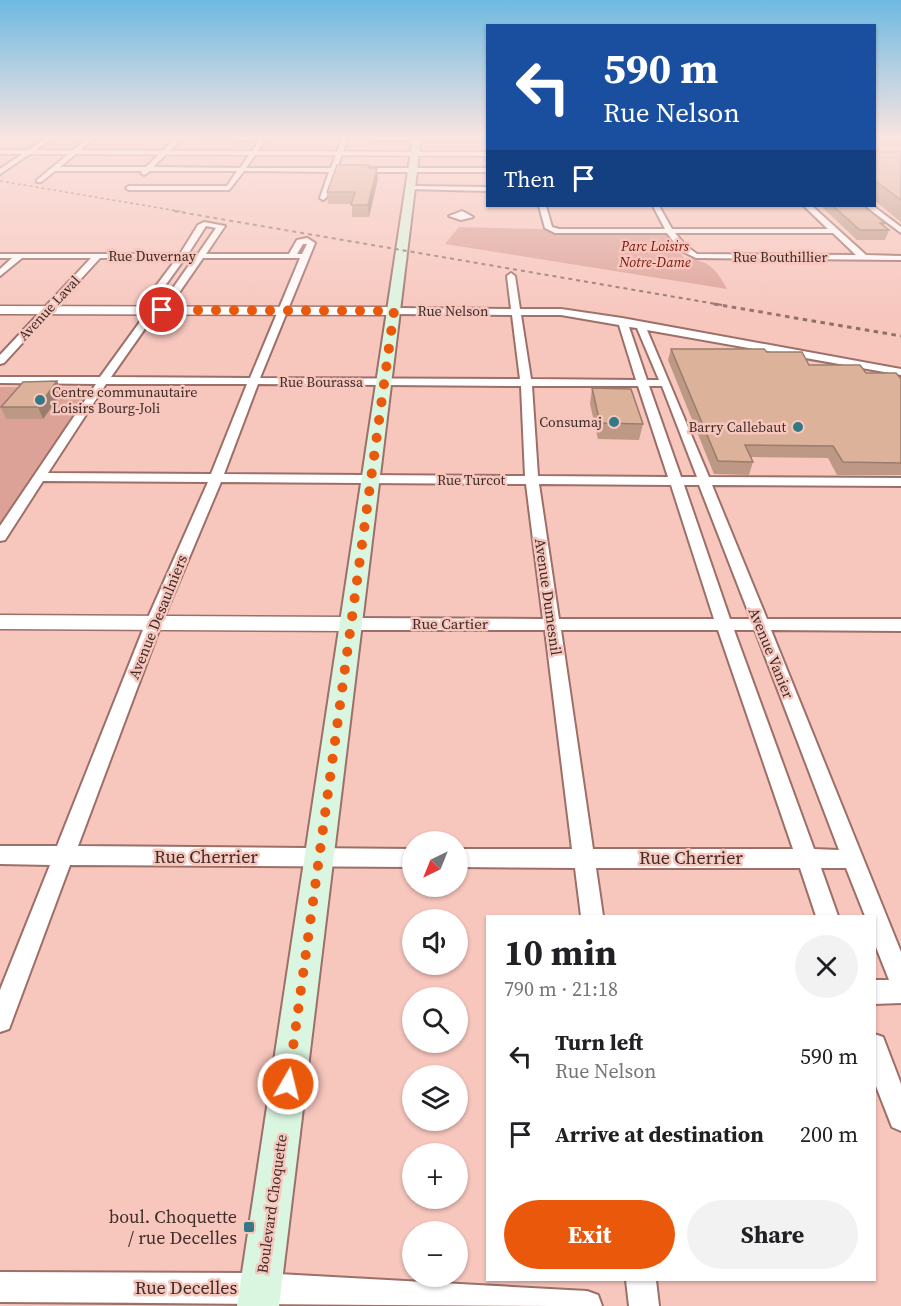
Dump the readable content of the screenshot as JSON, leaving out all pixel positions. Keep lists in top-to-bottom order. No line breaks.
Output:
{"streets":{"main road":["Boulevard Choquette"],"street":["Rue Duvernay","Rue Bouthillier","Avenue Laval","Rue Nelson","Rue Bourassa","Rue Turcot","Avenue Dumesnil","Avenue Desaulniers","Rue Cartier","Avenue Vanier","Rue Cherrier","Rue Decelles"]},"crossings":[["Rue Duvernay","Avenue Laval"],["Rue Duvernay","Avenue Desaulniers"],["Avenue Laval","Rue Nelson"],["Rue Nelson","Avenue Dumesnil"],["Rue Nelson","Avenue Desaulniers"],["Rue Nelson","Avenue Vanier"],["Rue Nelson","Boulevard Choquette"],["Rue Bourassa","Avenue Dumesnil"],["Rue Bourassa","Avenue Desaulniers"],["Rue Bourassa","Avenue Vanier"],["Rue Bourassa","Boulevard Choquette"],["Rue Turcot","Avenue Dumesnil"],["Rue Turcot","Avenue Desaulniers"],["Rue Turcot","Avenue Vanier"],["Rue Turcot","Boulevard Choquette"],["Avenue Dumesnil","Rue Cartier"],["Avenue Dumesnil","Rue Cherrier"],["Avenue Desaulniers","Rue Cartier"],["Avenue Desaulniers","Rue Cherrier"],["Rue Cartier","Avenue Vanier"],["Rue Cartier","Boulevard Choquette"],["Avenue Vanier","Rue Cherrier"],["Rue Cherrier","Boulevard Choquette"],["Boulevard Choquette","Rue Decelles"]],"parks":["Parc Loisirs Notre-Dame"],"places":{"other":["Centre communautaire Loisirs Bourg-Joli","Consumaj","Barry Callebaut"],"transit":["boul. Choquette / rue Decelles"]},"north":"bottom left","page":{"turn":["590 m","Rue Nelson"],"then":"Then","map_buttons":["+","−"],"heading":["10 min","790 m · 21:18"],"list":[{"name":"Turn left","note":"Rue Nelson","value":"590 m"},{"name":"Arrive at destination","value":"200 m"}],"buttons":["Exit","Share"]}}
